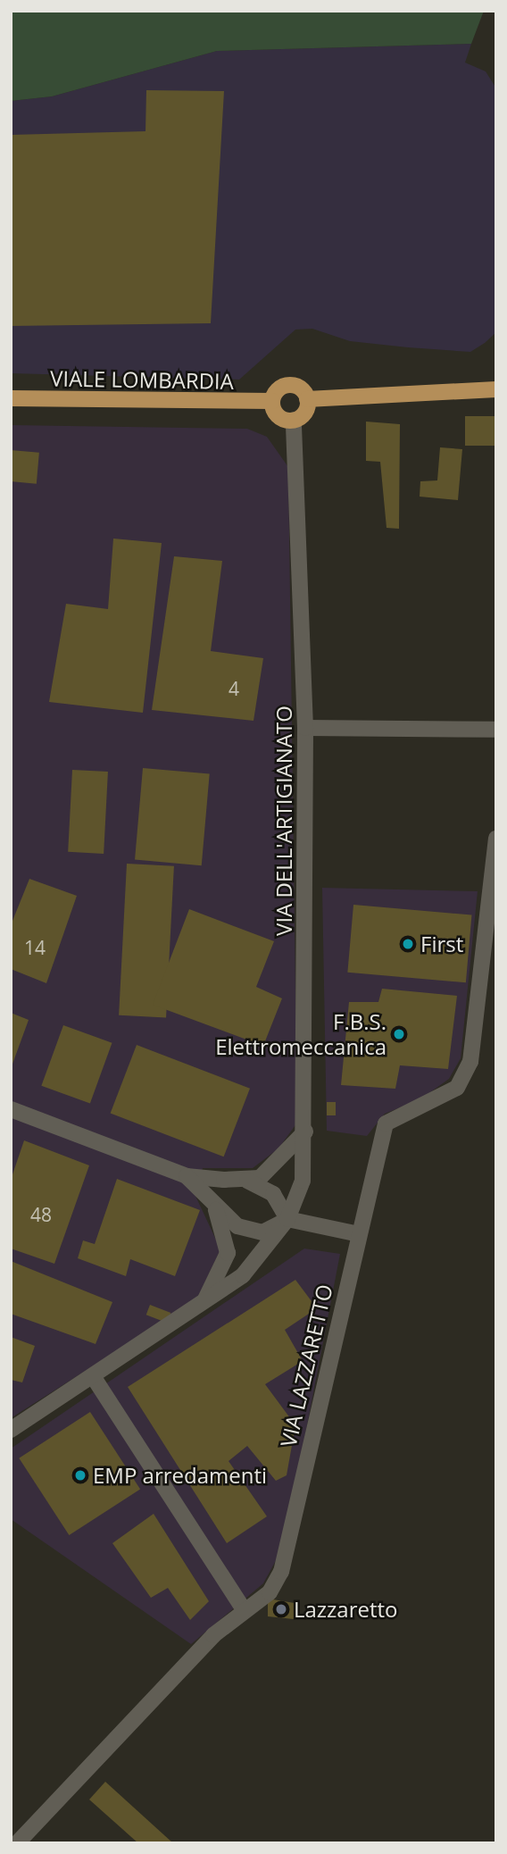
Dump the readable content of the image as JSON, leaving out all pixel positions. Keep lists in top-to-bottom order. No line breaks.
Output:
{"streets":{"main road":["VIALE LOMBARDIA"],"street":["VIA DELL'ARTIGIANATO","VIA LAZZARETTO"]},"crossings":[["VIALE LOMBARDIA","VIA DELL'ARTIGIANATO"]],"places":["First","F.B.S. Elettromeccanica","EMP arredamenti","Lazzaretto"],"house_numbers":["4","14","48"]}
